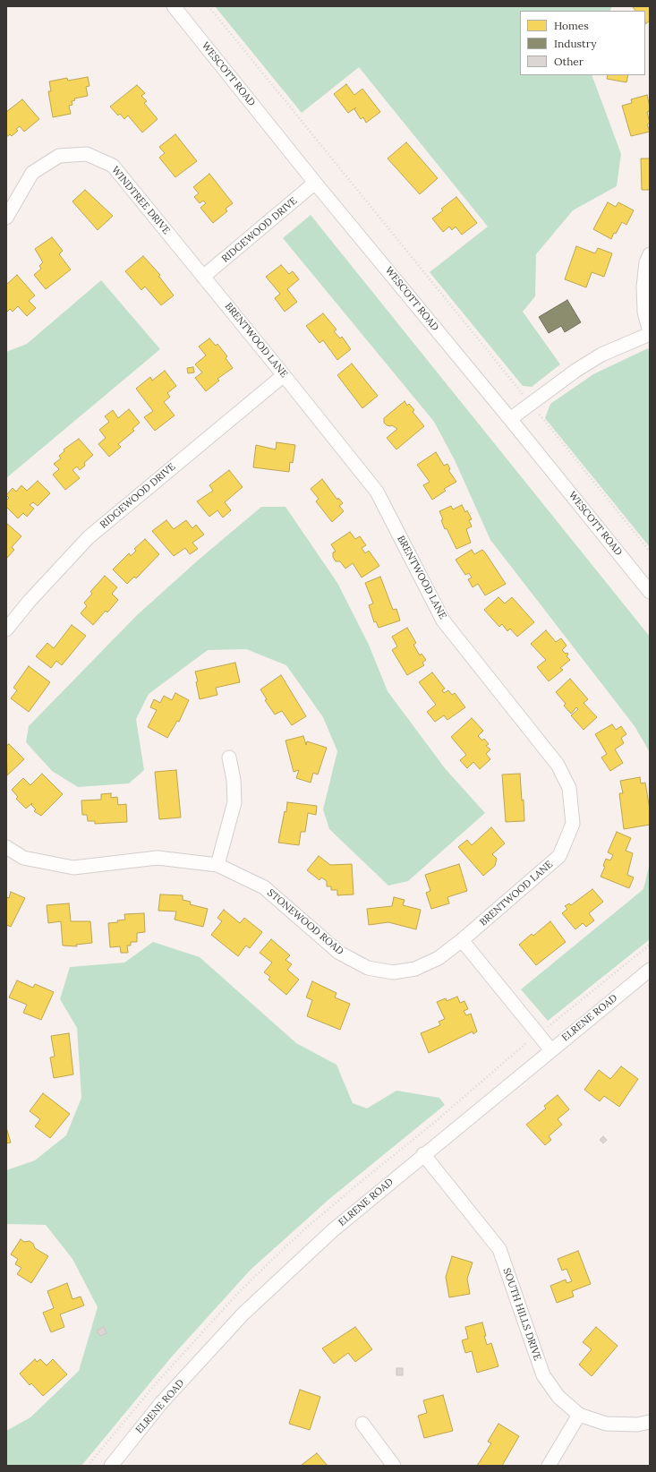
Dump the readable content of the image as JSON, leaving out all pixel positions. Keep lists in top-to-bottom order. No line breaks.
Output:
{"streets":{"street":["WESCOTT ROAD","WINDTREE DRIVE","RIDGEWOOD DRIVE","BRENTWOOD LANE","STONEWOOD ROAD","ELRENE ROAD","SOUTH HILLS DRIVE"]},"crossings":[["WESCOTT ROAD","RIDGEWOOD DRIVE"],["WINDTREE DRIVE","RIDGEWOOD DRIVE"],["WINDTREE DRIVE","BRENTWOOD LANE"],["RIDGEWOOD DRIVE","BRENTWOOD LANE"],["BRENTWOOD LANE","STONEWOOD ROAD"],["ELRENE ROAD","SOUTH HILLS DRIVE"]],"legend":["Homes","Industry","Other"]}
